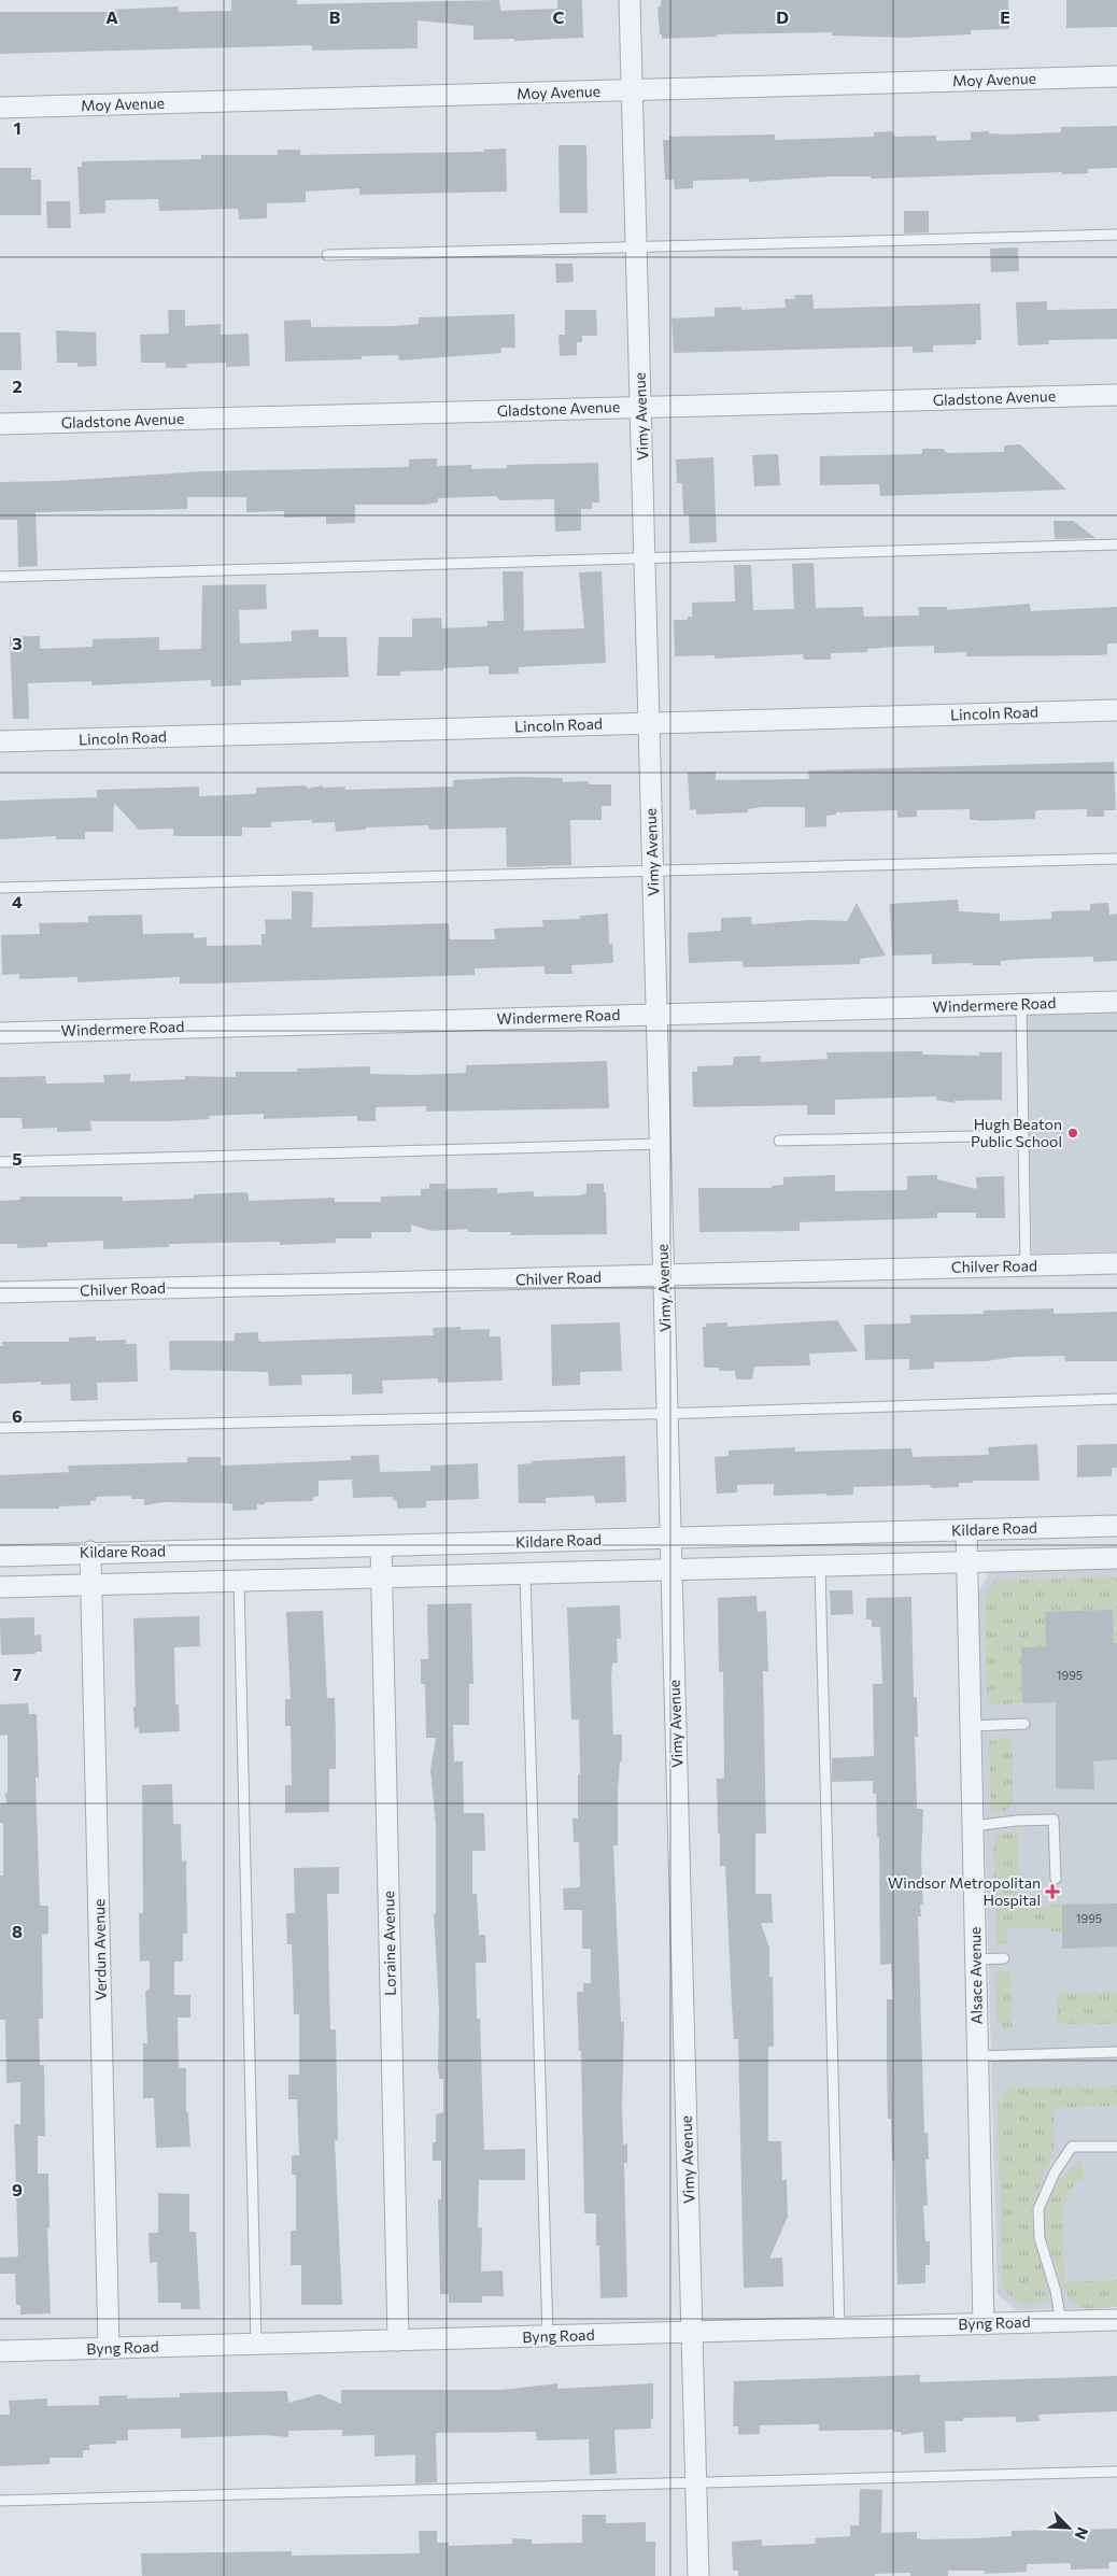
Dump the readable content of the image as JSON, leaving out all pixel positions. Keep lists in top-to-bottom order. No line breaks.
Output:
{"streets":{"street":["Moy Avenue","Gladstone Avenue","Vimy Avenue","Lincoln Road","Windermere Road","Chilver Road","Kildare Road","Loraine Avenue","Verdun Avenue","Alsace Avenue","Byng Road"]},"crossings":[["Moy Avenue","Vimy Avenue"],["Gladstone Avenue","Vimy Avenue"],["Vimy Avenue","Lincoln Road"],["Vimy Avenue","Windermere Road"],["Vimy Avenue","Chilver Road"],["Vimy Avenue","Kildare Road"],["Vimy Avenue","Byng Road"],["Kildare Road","Loraine Avenue"],["Kildare Road","Verdun Avenue"],["Kildare Road","Alsace Avenue"],["Loraine Avenue","Byng Road"],["Verdun Avenue","Byng Road"],["Alsace Avenue","Byng Road"]],"places":{"other":["Hugh Beaton Public School"],"health":["Windsor Metropolitan Hospital"]},"house_numbers":["1995","1995"],"north":"bottom right","grid":{"columns":["A","B","C","D","E"],"rows":["1","2","3","4","5","6","7","8","9"]}}
